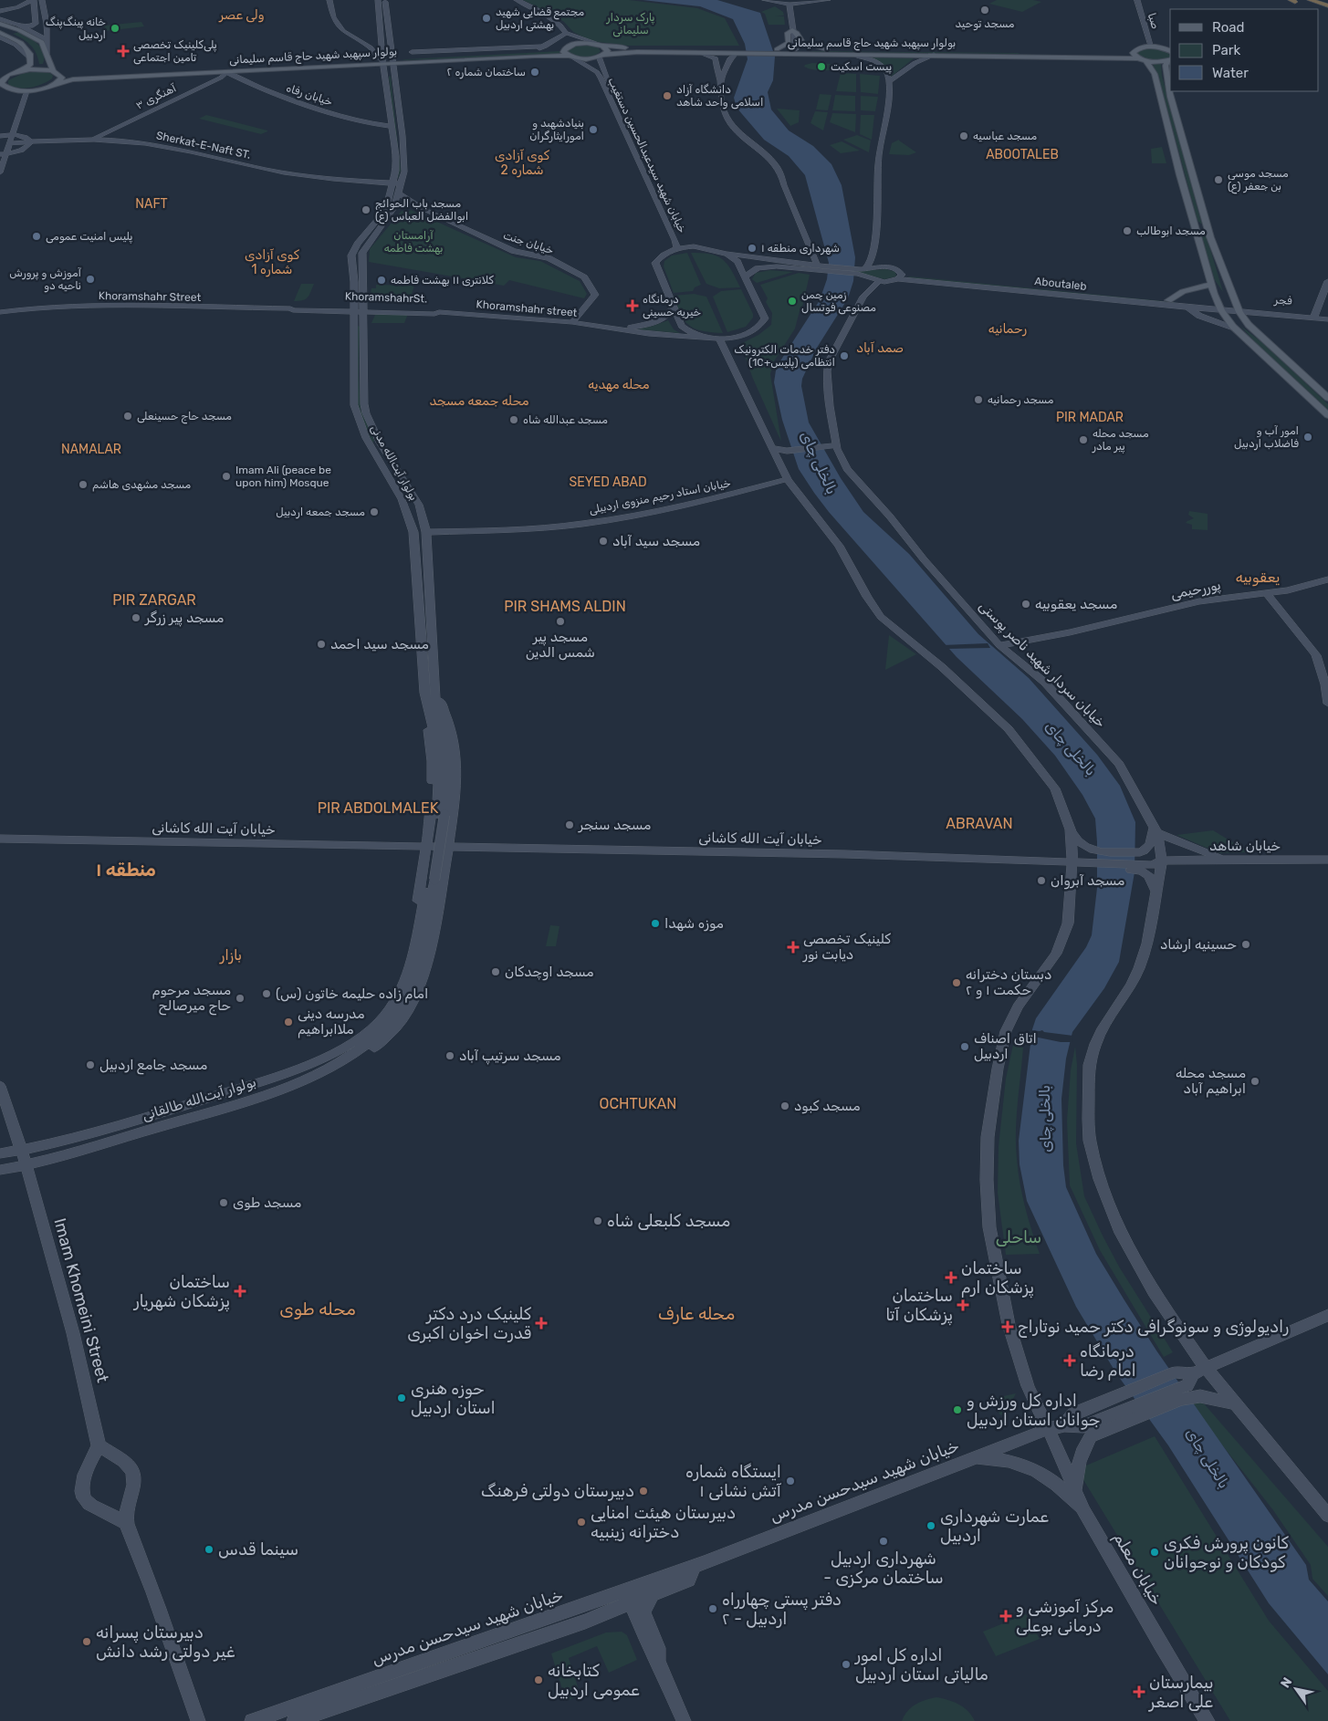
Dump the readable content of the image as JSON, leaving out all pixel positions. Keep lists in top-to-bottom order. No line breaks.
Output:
{"streets":{"main road":["صبا","بولوار سپهبد شهید حاج قاسم سلیمانی","خیابان رفاه","آهنگری ۳","Sherkat-E-Naft ST.","خیابان شهید سیدعبدالحسین دستغیب","خیابان جنت","Aboutaleb","Khoramshahr Street","KhoramshahrSt.","فجر","Khoramshahr street","بولوار آیت‌الله مدنی","خیابان استاد رحیم منزوی اردبیلی","پوررحیمی","خیابان سردار شهید ناصر پوستی","خیابان آیت الله کاشانی","خیابان شاهد","بولوار آیت‌الله طالقانی","Imam Khomeini Street","خیابان شهید سیدحسن مدرس","خیابان معلم"]},"crossings":[["صبا","بولوار سپهبد شهید حاج قاسم سلیمانی"],["بولوار سپهبد شهید حاج قاسم سلیمانی","خیابان رفاه"],["بولوار سپهبد شهید حاج قاسم سلیمانی","آهنگری ۳"],["بولوار سپهبد شهید حاج قاسم سلیمانی","خیابان شهید سیدعبدالحسین دستغیب"],["خیابان رفاه","آهنگری ۳"],["آهنگری ۳","Sherkat-E-Naft ST."],["خیابان شهید سیدعبدالحسین دستغیب","Khoramshahr street"],["خیابان جنت","Khoramshahr street"],["Aboutaleb","فجر"],["Khoramshahr Street","KhoramshahrSt."],["KhoramshahrSt.","Khoramshahr street"],["KhoramshahrSt.","بولوار آیت‌الله مدنی"],["بولوار آیت‌الله مدنی","خیابان استاد رحیم منزوی اردبیلی"],["پوررحیمی","خیابان سردار شهید ناصر پوستی"],["خیابان سردار شهید ناصر پوستی","خیابان شاهد"],["خیابان آیت الله کاشانی","خیابان معلم"],["بولوار آیت‌الله طالقانی","Imam Khomeini Street"],["خیابان شهید سیدحسن مدرس","خیابان معلم"]],"districts":["ولی عصر","ABOOTALEB","کوی آزادی شماره 2","NAFT","کوی آزادی شماره 1","رحمانیه","صمد آباد","محله مهدیه","محله جمعه مسجد","PIR MADAR","NAMALAR","SEYED ABAD","یعقوبیه","PIR ZARGAR","PIR SHAMS ALDIN","PIR ABDOLMALEK","ABRAVAN","منطقه ۱","بازار","OCHTUKAN","محله طوی","محله عارف"],"water":["بالخلی چای"],"parks":["پارک سردار سلیمانی","آرامستان بهشت فاطمه","ساحلی"],"places":{"other":["مسجد توحید","مجتمع قضایی شهید بهشتی اردبیل","خانه پینگ‌پنگ اردبیل","پیست اسکیت","ساختمان شماره ۲","دانشگاه آزاد اسلامی واحد شاهد","بنیادشهید و امورایثارگران","مسجد عباسیه","مسجد موسی بن جعفر (ع)","مسجد باب الحوائج ابوالفضل العباس (ع)","مسجد ابوطالب","پلیس امنیت عمومی","شهرداری منطقه ۱","آموزش و پرورش ناحیه دو","کلانتری ۱۱ بهشت فاطمه","زمین چمن مصنوعی فوتسال","دفتر خدمات الکترونیک انتظامی (پلیس+10)","مسجد رحمانیه","مسجد حاج حسینعلی","مسجد عبدالله شاه","امور آب و فاضلاب اردبیل","مسجد محله پیر مادر","Imam Ali (peace be upon him) Mosque","مسجد مشهدی هاشم","مسجد جمعه اردبیل","مسجد سید آباد","مسجد یعقوبیه","مسجد پیر زرگر","مسجد پیر شمس الدین","مسجد سید احمد","مسجد سنجر","مسجد آبروان","موزه شهدا","حسینیه ارشاد","مسجد اوچدکان","دبستان دخترانه حکمت ۱ و ۲","امام زاده حلیمه خاتون (س)","مسجد مرحوم حاج میرصالح","مدرسه دینی ملاابراهیم","اتاق اصناف اردبیل","مسجد سرتیپ آباد","مسجد جامع اردبیل","مسجد محله ابراهیم آباد","مسجد کبود","مسجد طوی","مسجد کلبعلی شاه","حوزه هنری استان اردبیل","اداره کل ورزش و جوانان استان اردبیل","ایستگاه شماره ۱ آتش نشانی","دبیرستان دولتی فرهنگ","دبیرستان هیئت امنایی دخترانه زینبیه","عمارت شهرداری اردبیل","شهرداری اردبیل - ساختمان مرکزی","سینما قدس","کانون پرورش فکری کودکان و نوجوانان","دفتر پستی چهارراه اردبیل - ۲","دبیرستان پسرانه غیر دولتی رشد دانش","اداره کل امور مالیاتی استان اردبیل","کتابخانه عمومی اردبیل"],"health":["پلی‌کلینیک تخصصی تامین اجتماعی","درمانگاه خیریه حسینی","کلینیک تخصصی دیابت نور","ساختمان پزشکان ارم","ساختمان پزشکان شهریار","ساختمان پزشکان آتا","کلینیک درد دکتر قدرت اخوان اکبری","رادیولوژی و سونوگرافی دکتر حمید نوتاراج","درمانگاه امام رضا","مرکز آموزشی و درمانی بوعلی","بیمارستان علی اصغر"]},"legend":["Road","Park","Water"],"north":"top left"}
